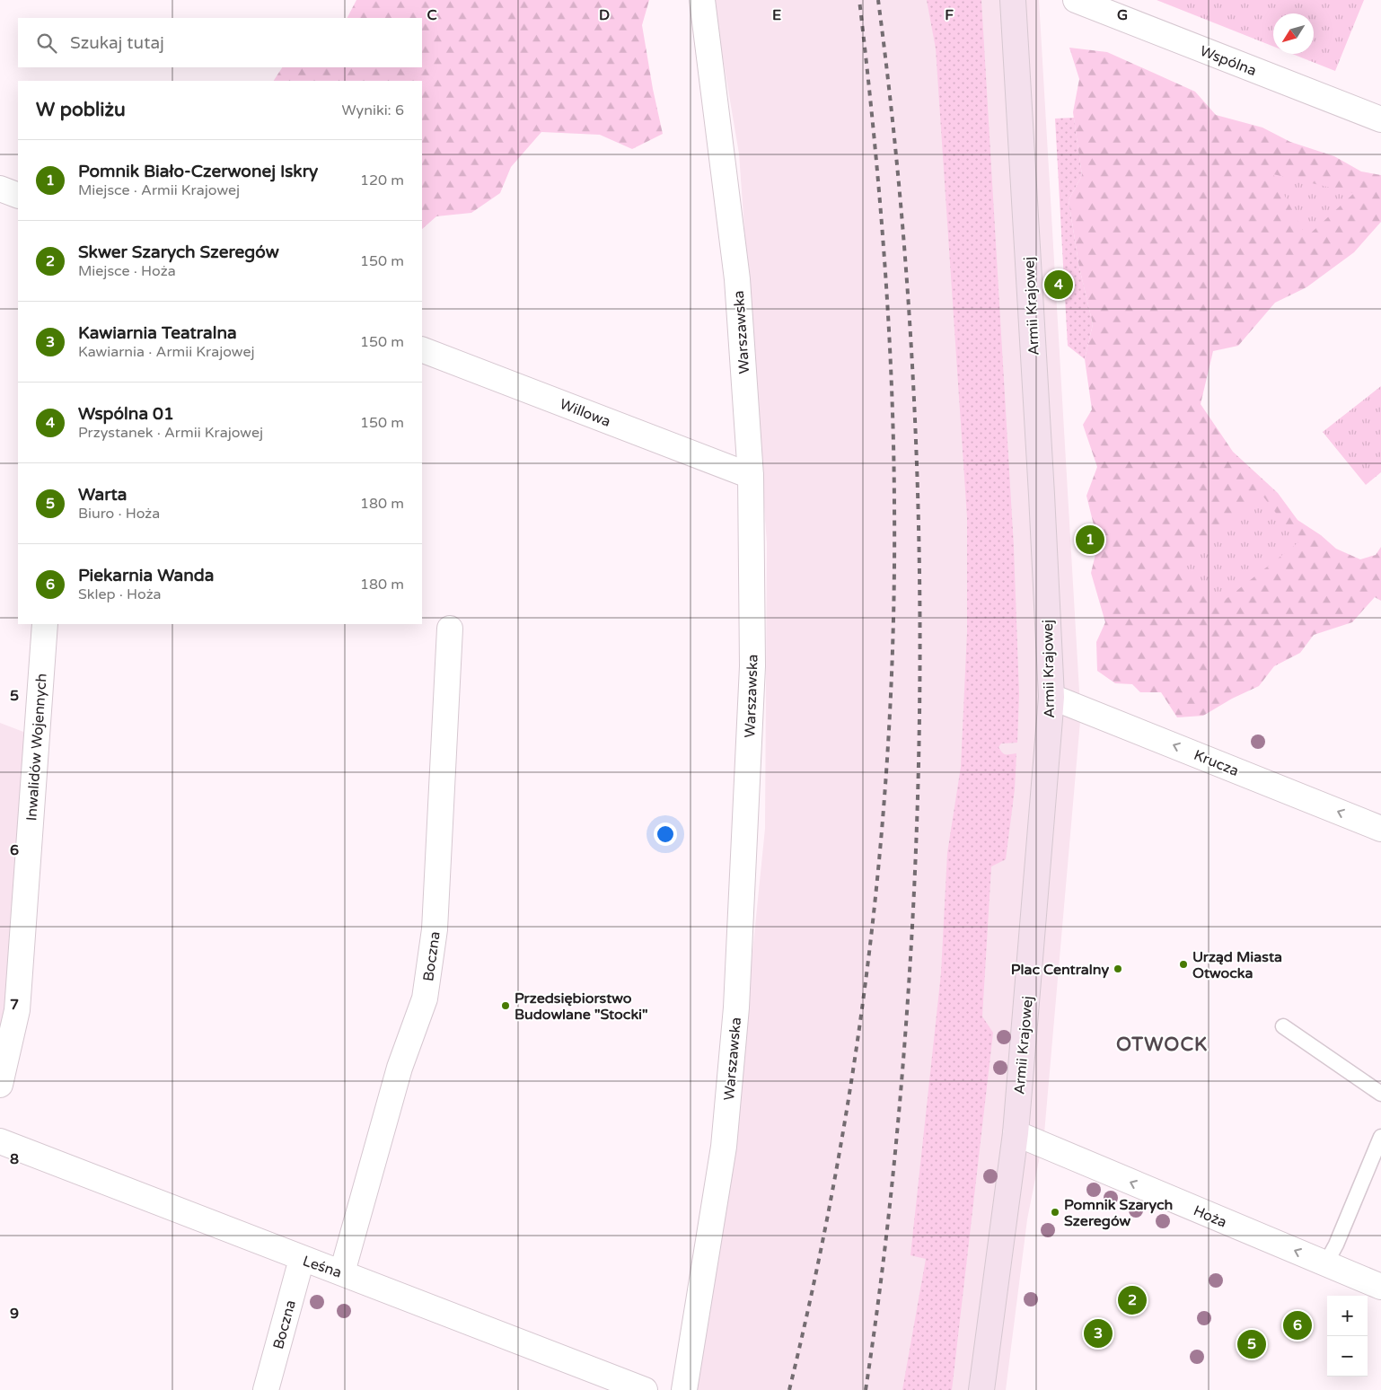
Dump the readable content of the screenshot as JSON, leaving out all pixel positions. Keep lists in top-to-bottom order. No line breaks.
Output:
{"streets":{"main road":["Armii Krajowej"],"street":["Wspólna","Warszawska","Willowa","Inwalidów Wojennych","Krucza","Boczna","Hoża","Leśna"]},"crossings":[["Armii Krajowej","Krucza"],["Armii Krajowej","Hoża"],["Warszawska","Willowa"],["Boczna","Leśna"]],"one_way":["Krucza","Hoża"],"districts":["OTWOCK"],"places":["Urząd Miasta Otwocka","Plac Centralny","Przedsiębiorstwo Budowlane \"Stocki\"","Pomnik Szarych Szeregów"],"north":"bottom left","page":{"search":"Szukaj tutaj","heading":["W pobliżu","Wyniki: 6"],"list":[{"mark":"1","name":"Pomnik Biało-Czerwonej Iskry","note":"Miejsce · Armii Krajowej","value":"120 m"},{"mark":"2","name":"Skwer Szarych Szeregów","note":"Miejsce · Hoża","value":"150 m"},{"mark":"3","name":"Kawiarnia Teatralna","note":"Kawiarnia · Armii Krajowej","value":"150 m"},{"mark":"4","name":"Wspólna 01","note":"Przystanek · Armii Krajowej","value":"150 m"},{"mark":"5","name":"Warta","note":"Biuro · Hoża","value":"180 m"},{"mark":"6","name":"Piekarnia Wanda","note":"Sklep · Hoża","value":"180 m"}],"pins":["4","1","2","6","3","5"],"map_buttons":["+","−"]},"grid":{"columns":["C","D","E","F","G"],"rows":["5","6","7","8","9"]}}
